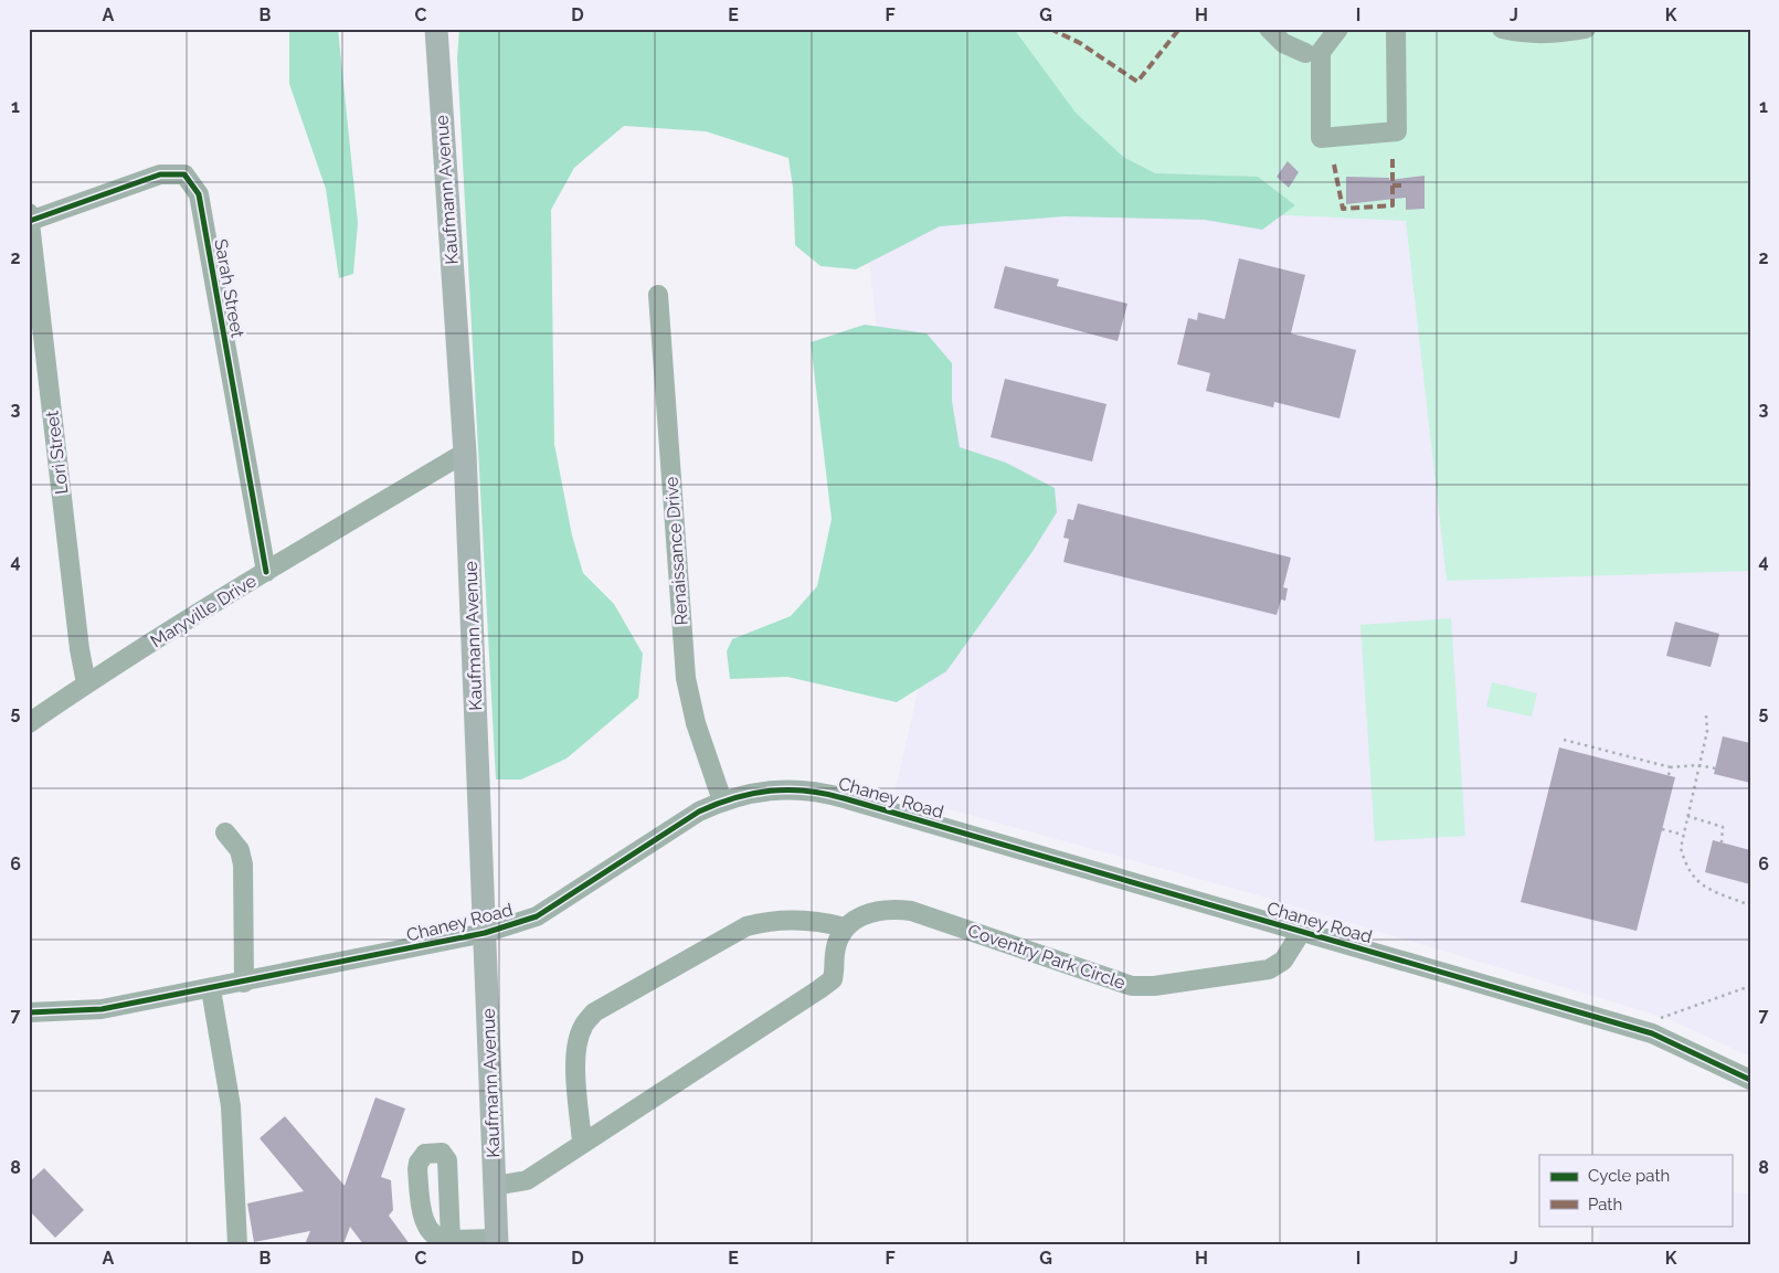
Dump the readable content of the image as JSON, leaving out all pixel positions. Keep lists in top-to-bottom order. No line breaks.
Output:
{"streets":{"main road":["Kaufmann Avenue"],"street":["Sarah Street","Lori Street","Renaissance Drive","Maryville Drive","Chaney Road","Coventry Park Circle"]},"crossings":[["Kaufmann Avenue","Maryville Drive"],["Kaufmann Avenue","Chaney Road"],["Sarah Street","Lori Street"],["Sarah Street","Maryville Drive"],["Lori Street","Maryville Drive"],["Renaissance Drive","Chaney Road"],["Chaney Road","Coventry Park Circle"]],"legend":["Cycle path","Path"],"grid":{"columns":["A","B","C","D","E","F","G","H","I","J","K"],"rows":["1","2","3","4","5","6","7","8"]}}
